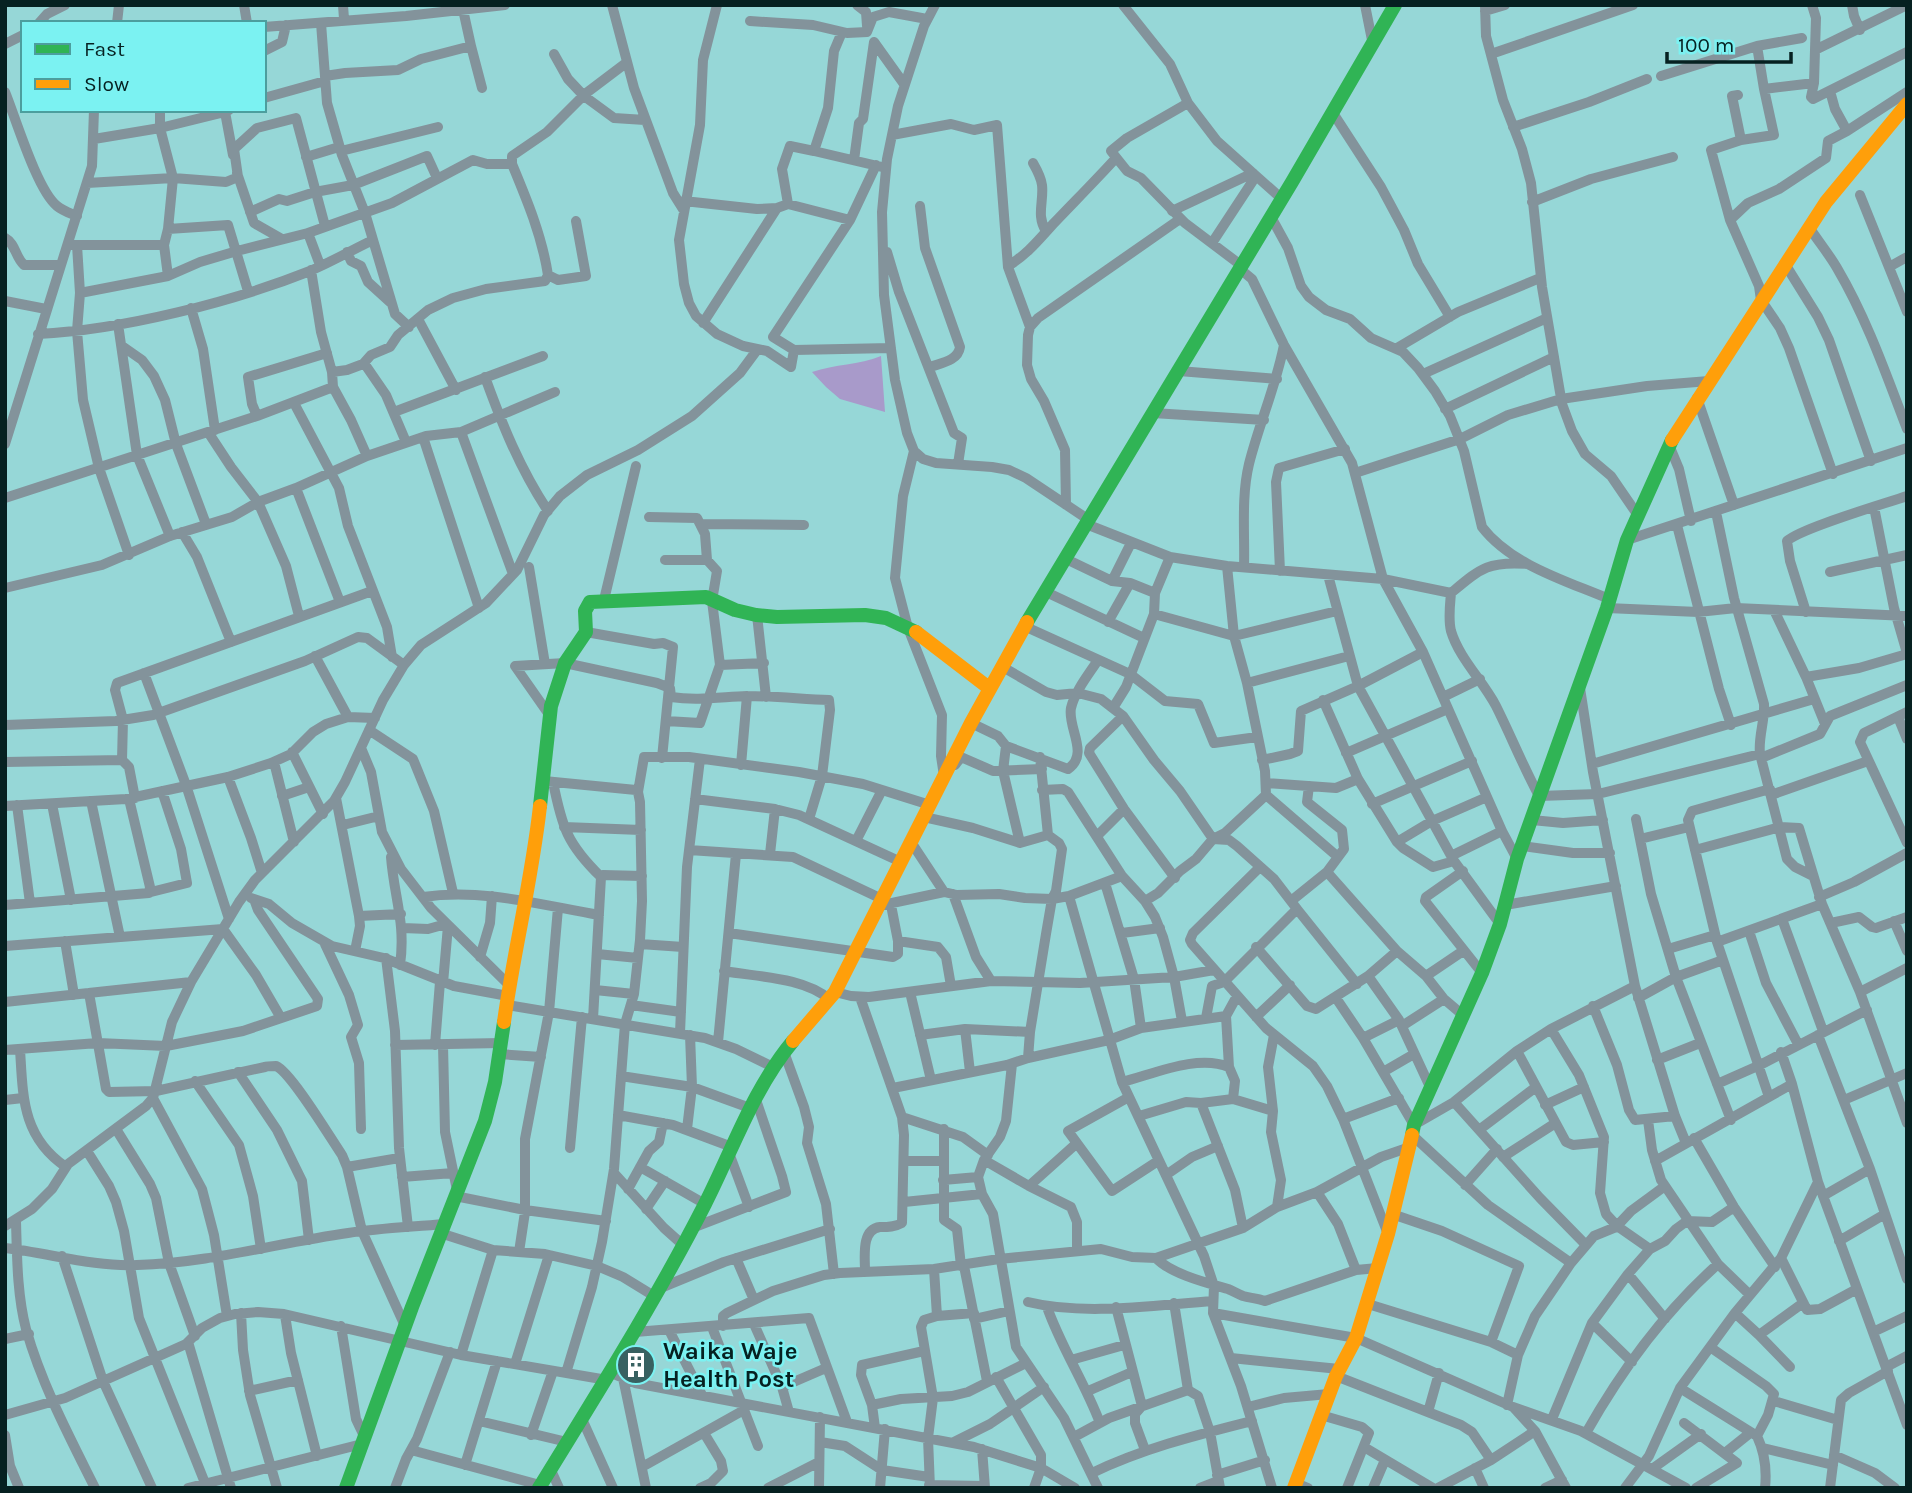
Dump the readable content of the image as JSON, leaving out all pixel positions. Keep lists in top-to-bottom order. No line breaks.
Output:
{"places":{"building":["Waika Waje Health Post"]},"legend":["Fast","Slow"],"scale_bar":"100 m"}
